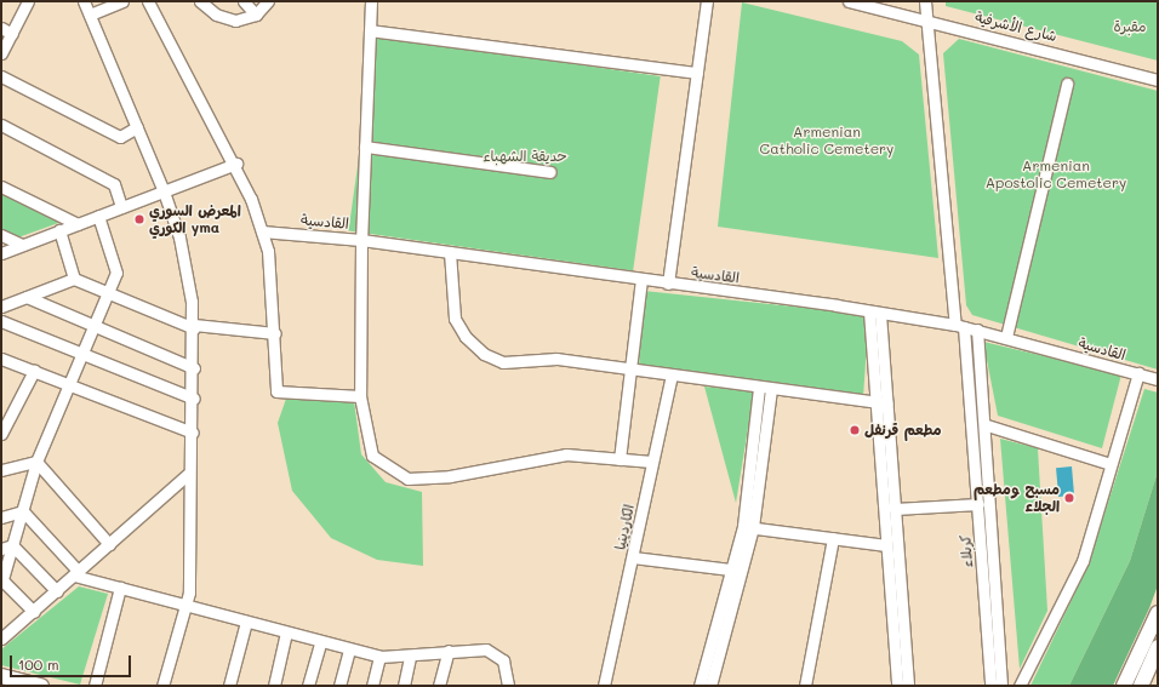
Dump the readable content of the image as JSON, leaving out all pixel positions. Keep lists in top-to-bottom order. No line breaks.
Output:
{"streets":{"street":["شارع الأشرفية","القادسية","الكاردينيا","كربلاء"]},"crossings":[["شارع الأشرفية","كربلاء"],["القادسية","كربلاء"]],"parks":["مقبرة","Armenian Catholic Cemetery","حديقة الشهباء","Armenian Apostolic Cemetery"],"places":["المعرض السوري الكوري yma","مطعم قرنفل","مسبح ومطعم الجلاء"],"scale_bar":"100 m"}
